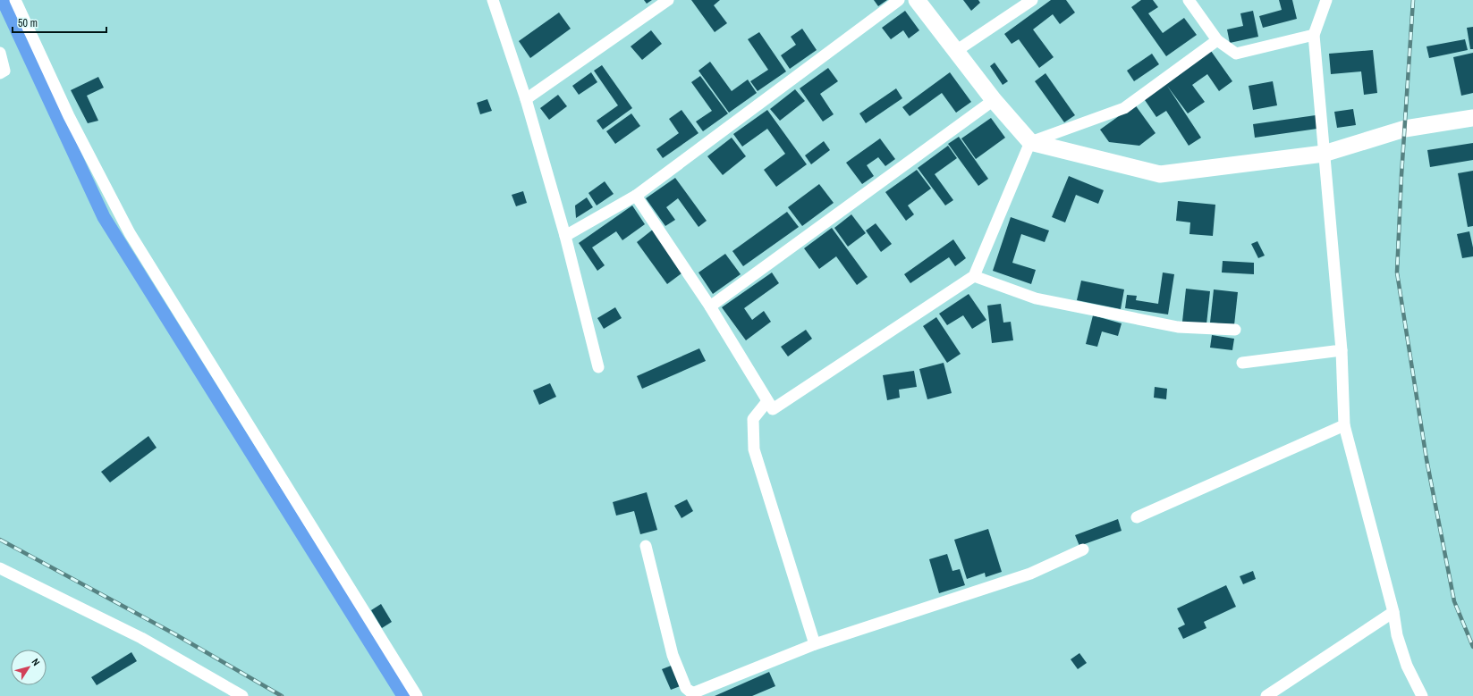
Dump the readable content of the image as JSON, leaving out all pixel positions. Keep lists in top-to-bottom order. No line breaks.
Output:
{"scale_bar":"50 m","north":"top right"}
